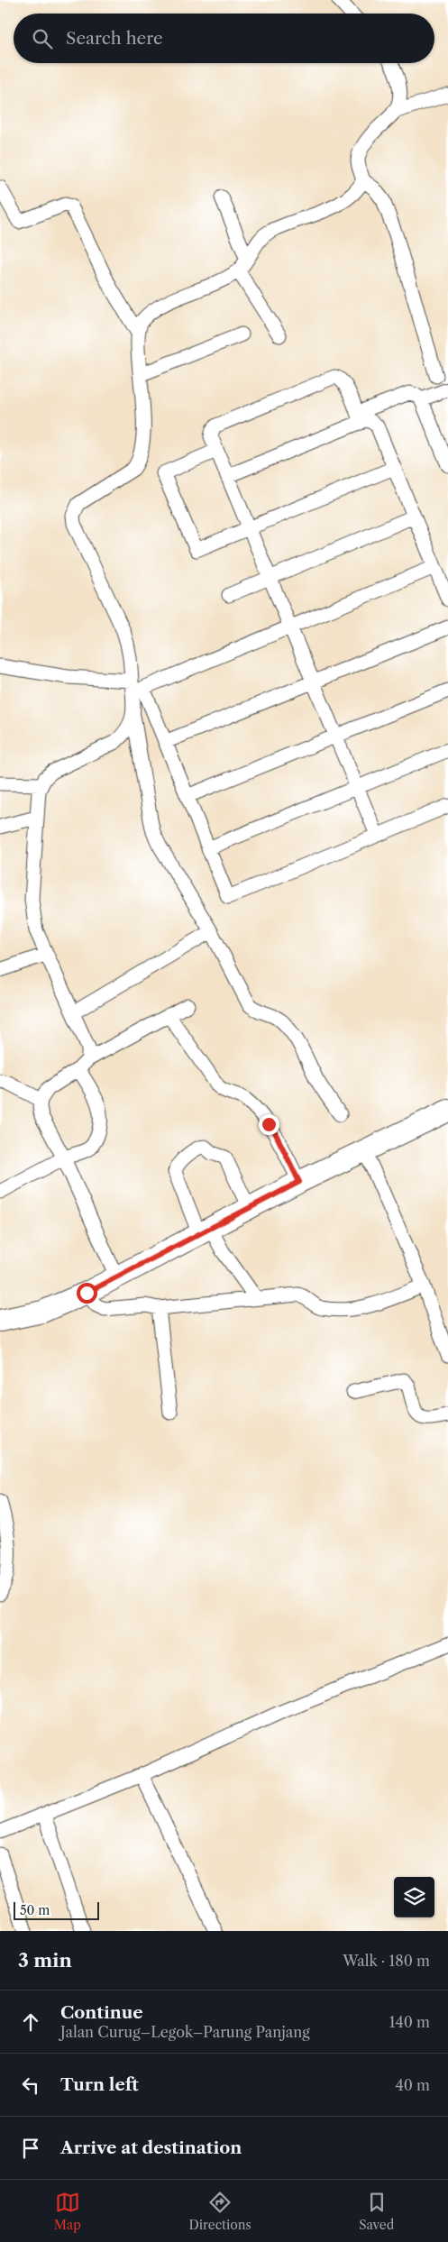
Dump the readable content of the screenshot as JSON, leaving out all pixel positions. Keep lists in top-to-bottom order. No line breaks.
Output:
{"scale_bar":"50 m","page":{"search":"Search here","scale":"50 m","heading":["3 min","Walk · 180 m"],"list":[["Continue","Jalan Curug–Legok–Parung Panjang","140 m"],["Turn left","40 m"],"Arrive at destination"],"nav":["Map","Directions","Saved"]}}
